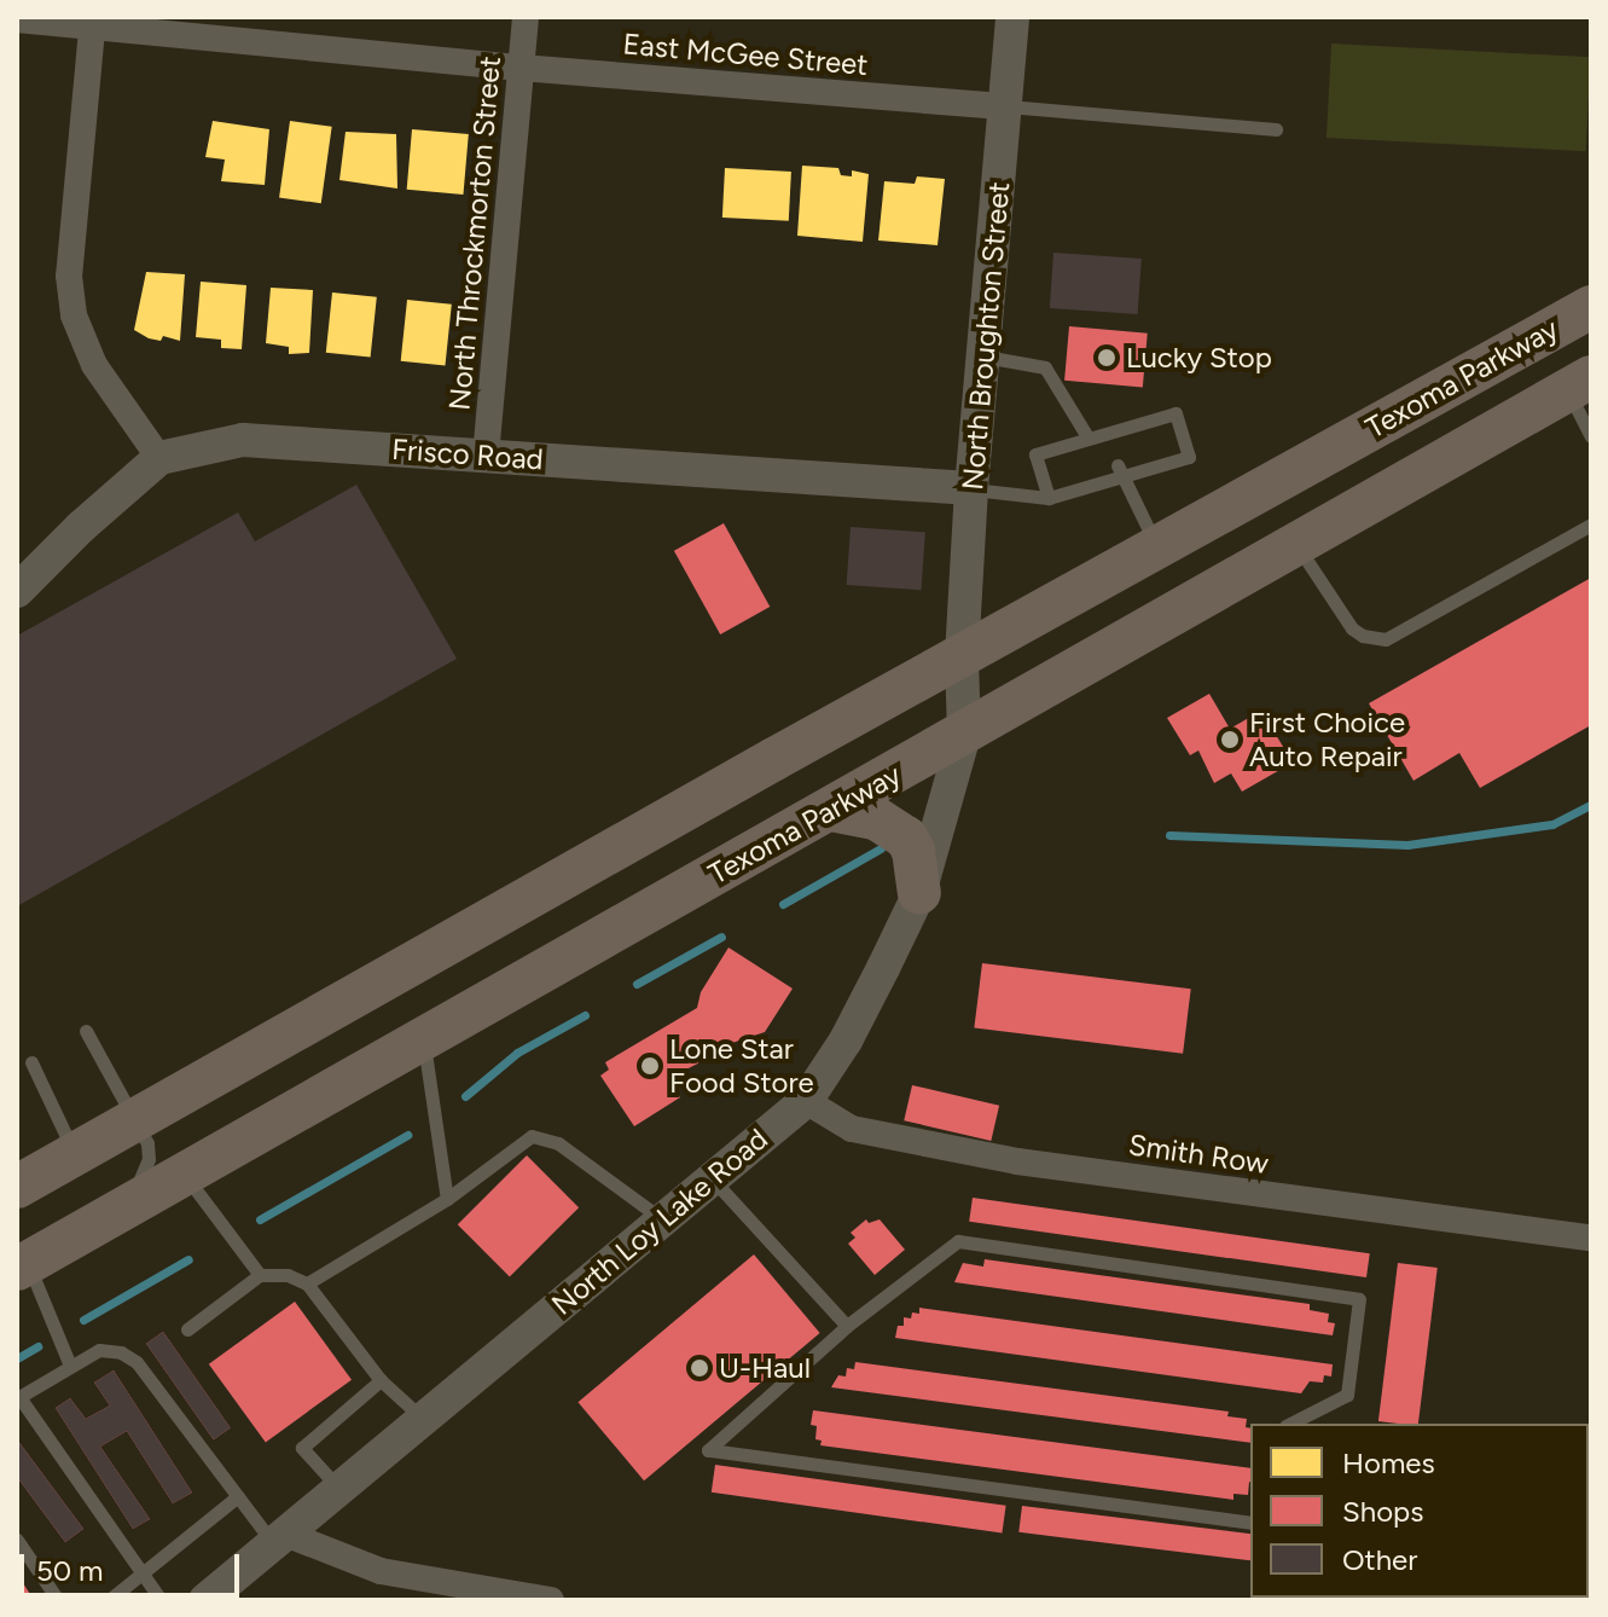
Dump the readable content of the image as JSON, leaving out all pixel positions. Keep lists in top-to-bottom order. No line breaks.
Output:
{"streets":{"main road":["Texoma Parkway"],"street":["East McGee Street","North Throckmorton Street","North Broughton Street","Frisco Road","Smith Row","North Loy Lake Road"]},"crossings":[["East McGee Street","North Throckmorton Street"],["East McGee Street","North Broughton Street"],["North Throckmorton Street","Frisco Road"],["North Broughton Street","Texoma Parkway"],["North Broughton Street","Frisco Road"],["North Broughton Street","North Loy Lake Road"],["Texoma Parkway","North Loy Lake Road"],["Smith Row","North Loy Lake Road"]],"places":["Lucky Stop","First Choice Auto Repair","Lone Star Food Store","U-Haul"],"legend":["Homes","Shops","Other"],"scale_bar":"50 m"}
